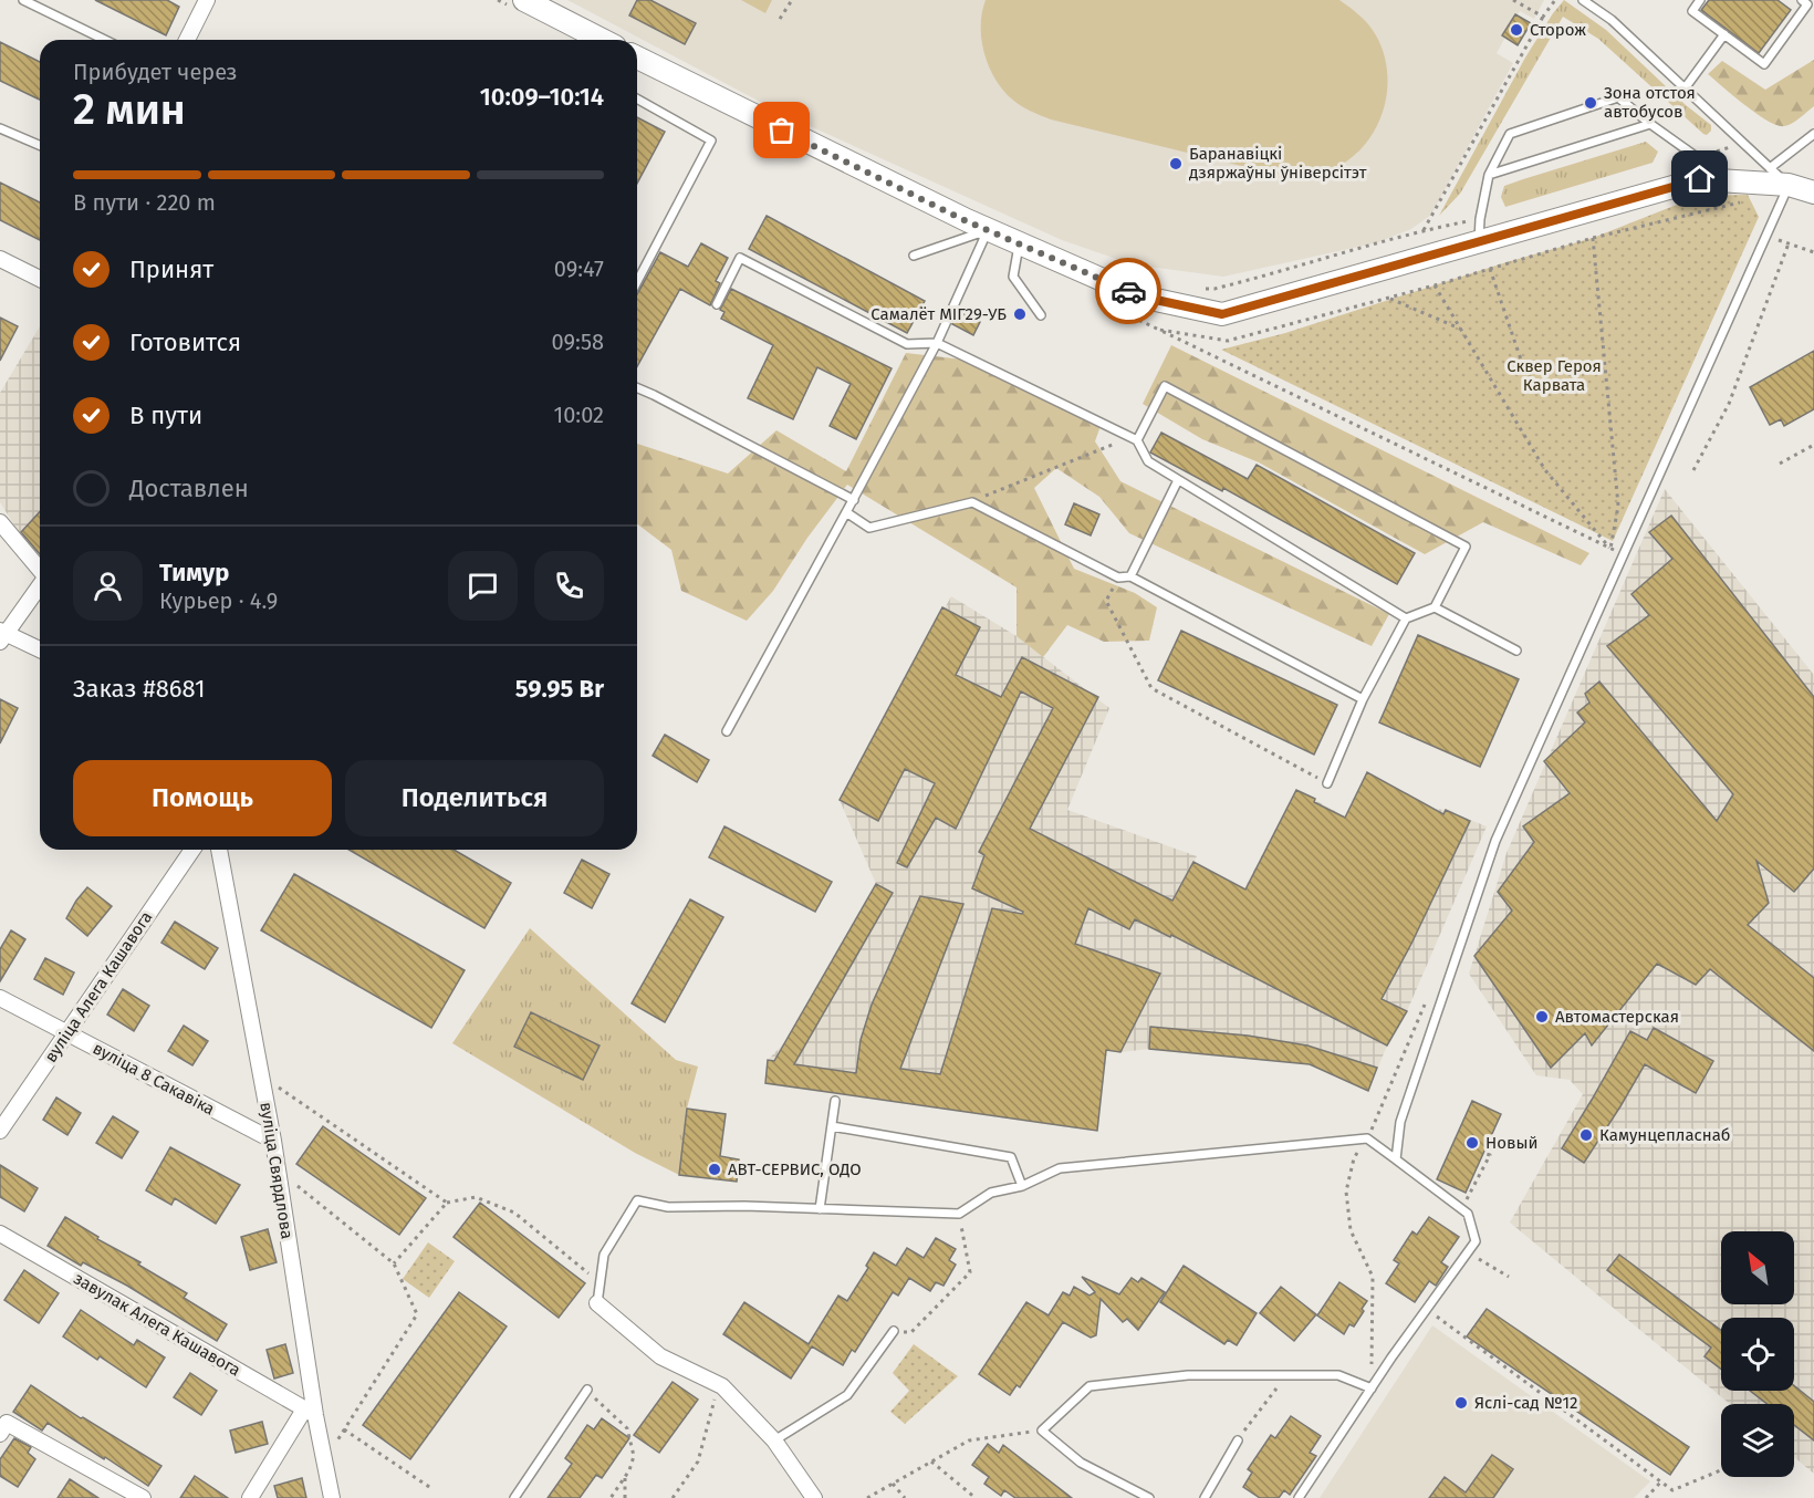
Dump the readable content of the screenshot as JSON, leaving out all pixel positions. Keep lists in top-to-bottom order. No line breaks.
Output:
{"streets":{"street":["вуліца Алега Кашавога","вуліца 8 Сакавіка","вуліца Свярдлова","завулак Алега Кашавога"]},"crossings":[["вуліца Алега Кашавога","вуліца 8 Сакавіка"],["вуліца 8 Сакавіка","вуліца Свярдлова"],["вуліца Свярдлова","завулак Алега Кашавога"]],"parks":["Сквер Героя Карвата"],"places":["Сторож","Зона отстоя автобусов","Баранавіцкі дзяржаўны ўніверсітэт","Самалёт МІГ29-УБ","Автомастерская","Камунцепласнаб","Новый","АВТ-СЕРВИС, ОДО","Яслі-сад №12"],"north":"top left","page":{"heading":["2 мин","Прибудет через","10:09–10:14"],"panel":["Тимур","Курьер · 4.9","Заказ #8681","59.95 Br"],"bar":"В пути · 220 m","list":[["Принят","09:47"],["Готовится","09:58"],["В пути","10:02"],"Доставлен"],"buttons":["Помощь","Поделиться"]}}
